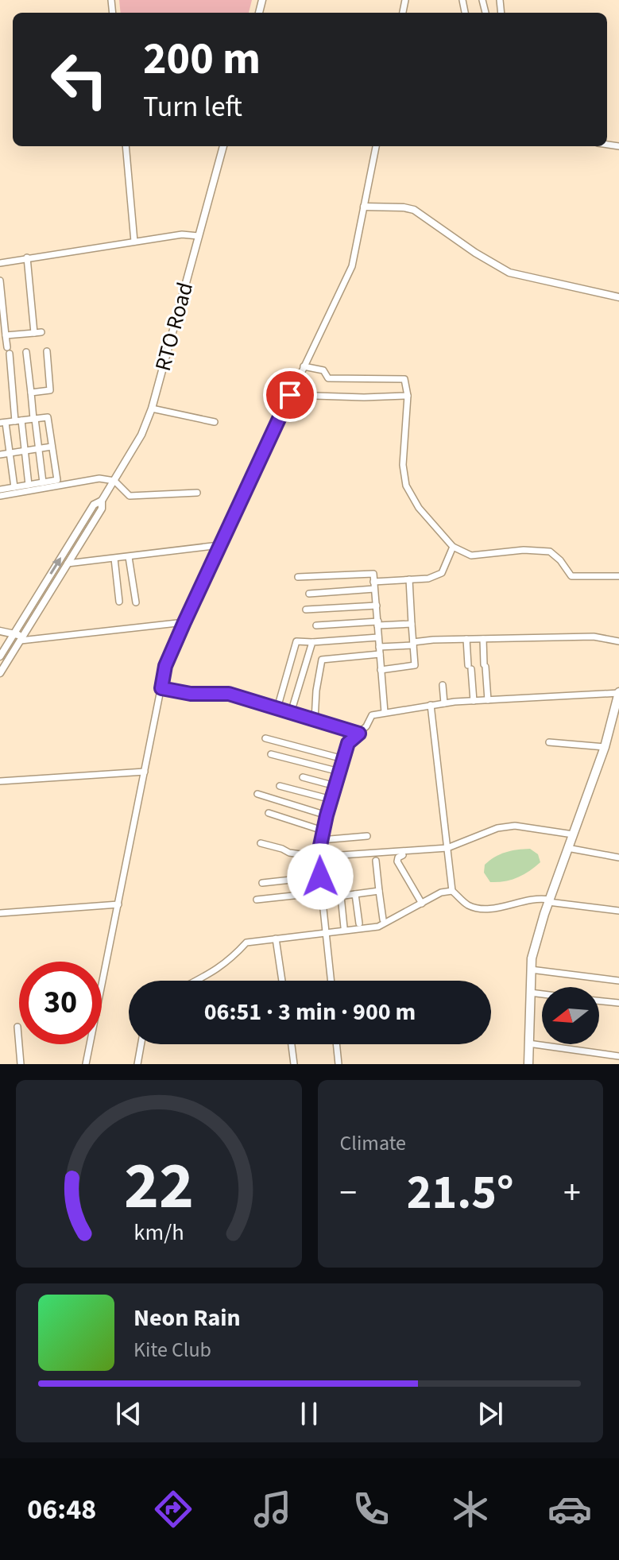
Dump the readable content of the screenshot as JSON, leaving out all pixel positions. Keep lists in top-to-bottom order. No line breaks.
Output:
{"streets":{"street":["RTO Road"]},"north":"left","page":{"turn":["200 m","Turn left"],"limit":"30","trip":"06:51 · 3 min · 900 m","tile":"Climate","heat":["−","21.5°","+"],"song":["Neon Rain","Kite Club"],"tabs":"06:48","gauge":["22","km/h"]}}
